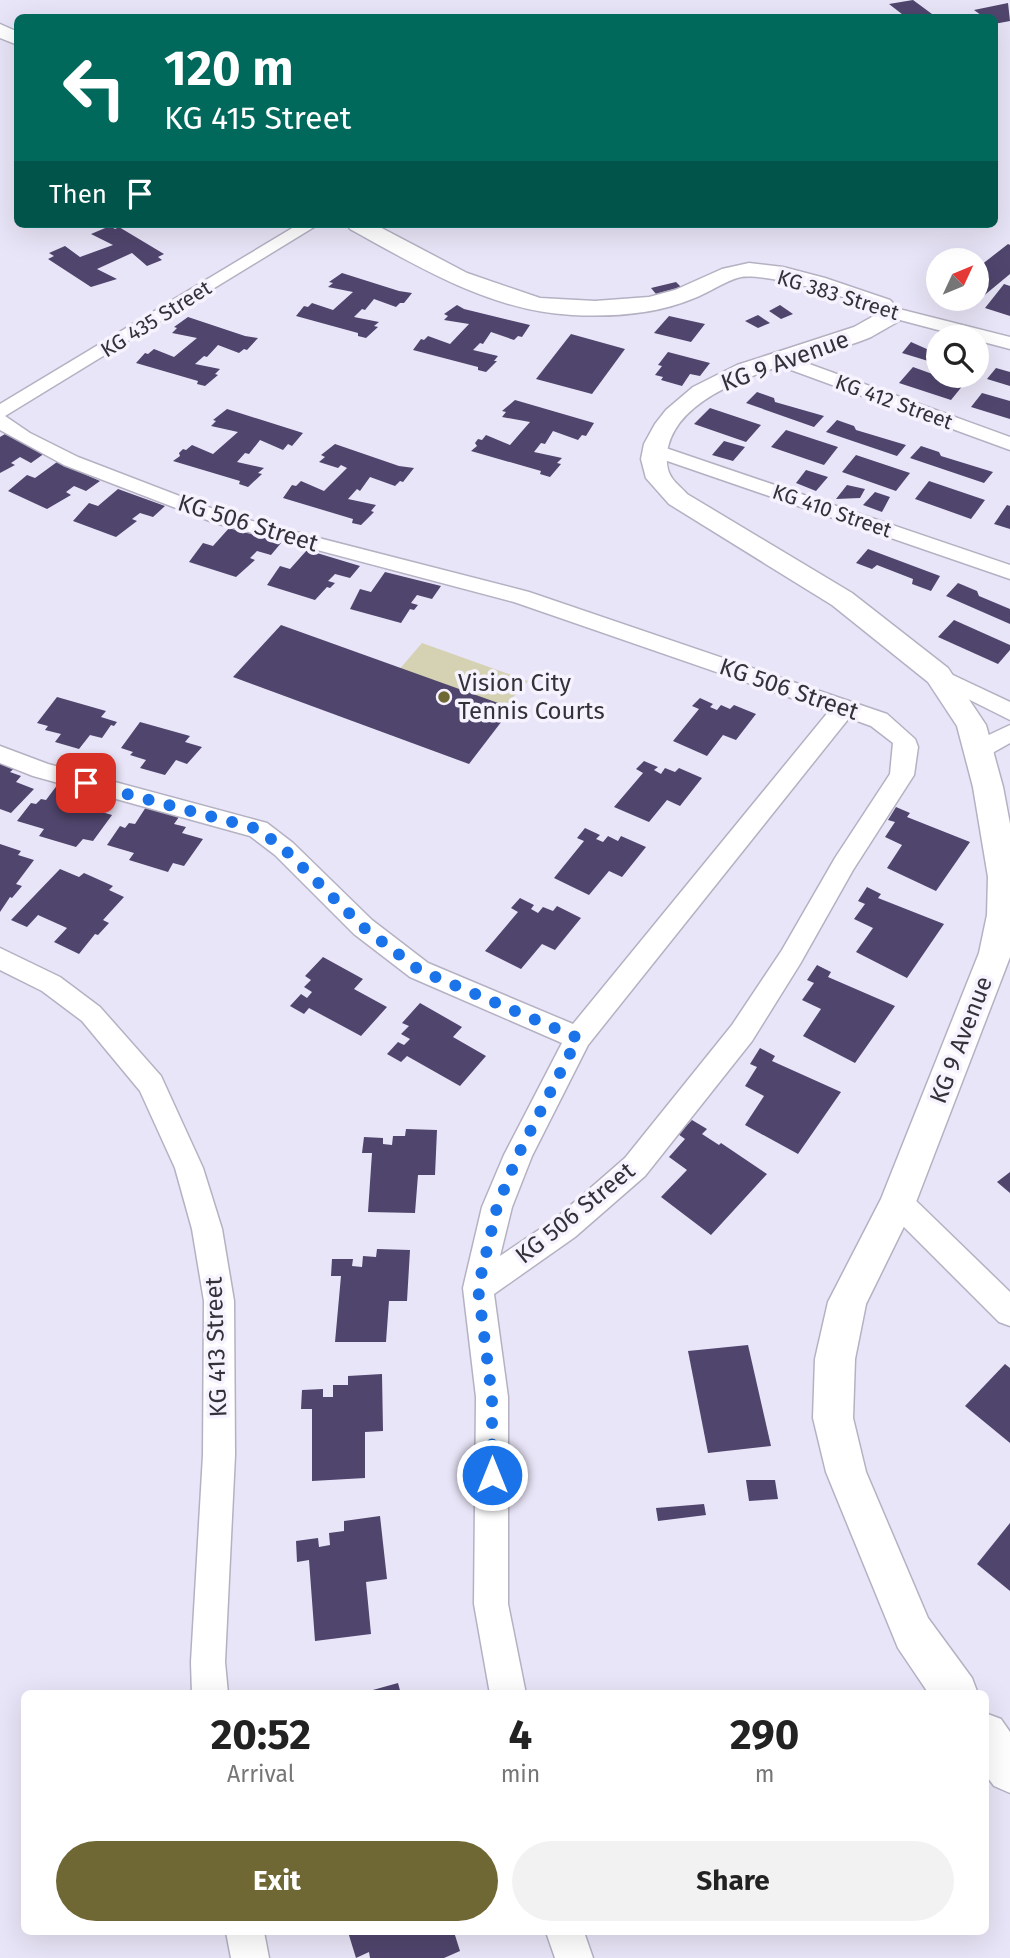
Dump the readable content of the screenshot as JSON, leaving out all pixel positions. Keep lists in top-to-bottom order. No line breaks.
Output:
{"streets":{"main road":["KG 383 Street","KG 9 Avenue"],"street":["KG 435 Street","KG 412 Street","KG 410 Street","KG 506 Street","KG 413 Street"]},"crossings":[["KG 383 Street","KG 9 Avenue"],["KG 9 Avenue","KG 412 Street"],["KG 9 Avenue","KG 410 Street"]],"places":["Vision City Tennis Courts"],"north":"top right","page":{"turn":["120 m","KG 415 Street"],"then":"Then","eta":["20:52","Arrival","4","min","290","m"],"buttons":["Exit","Share"]}}
